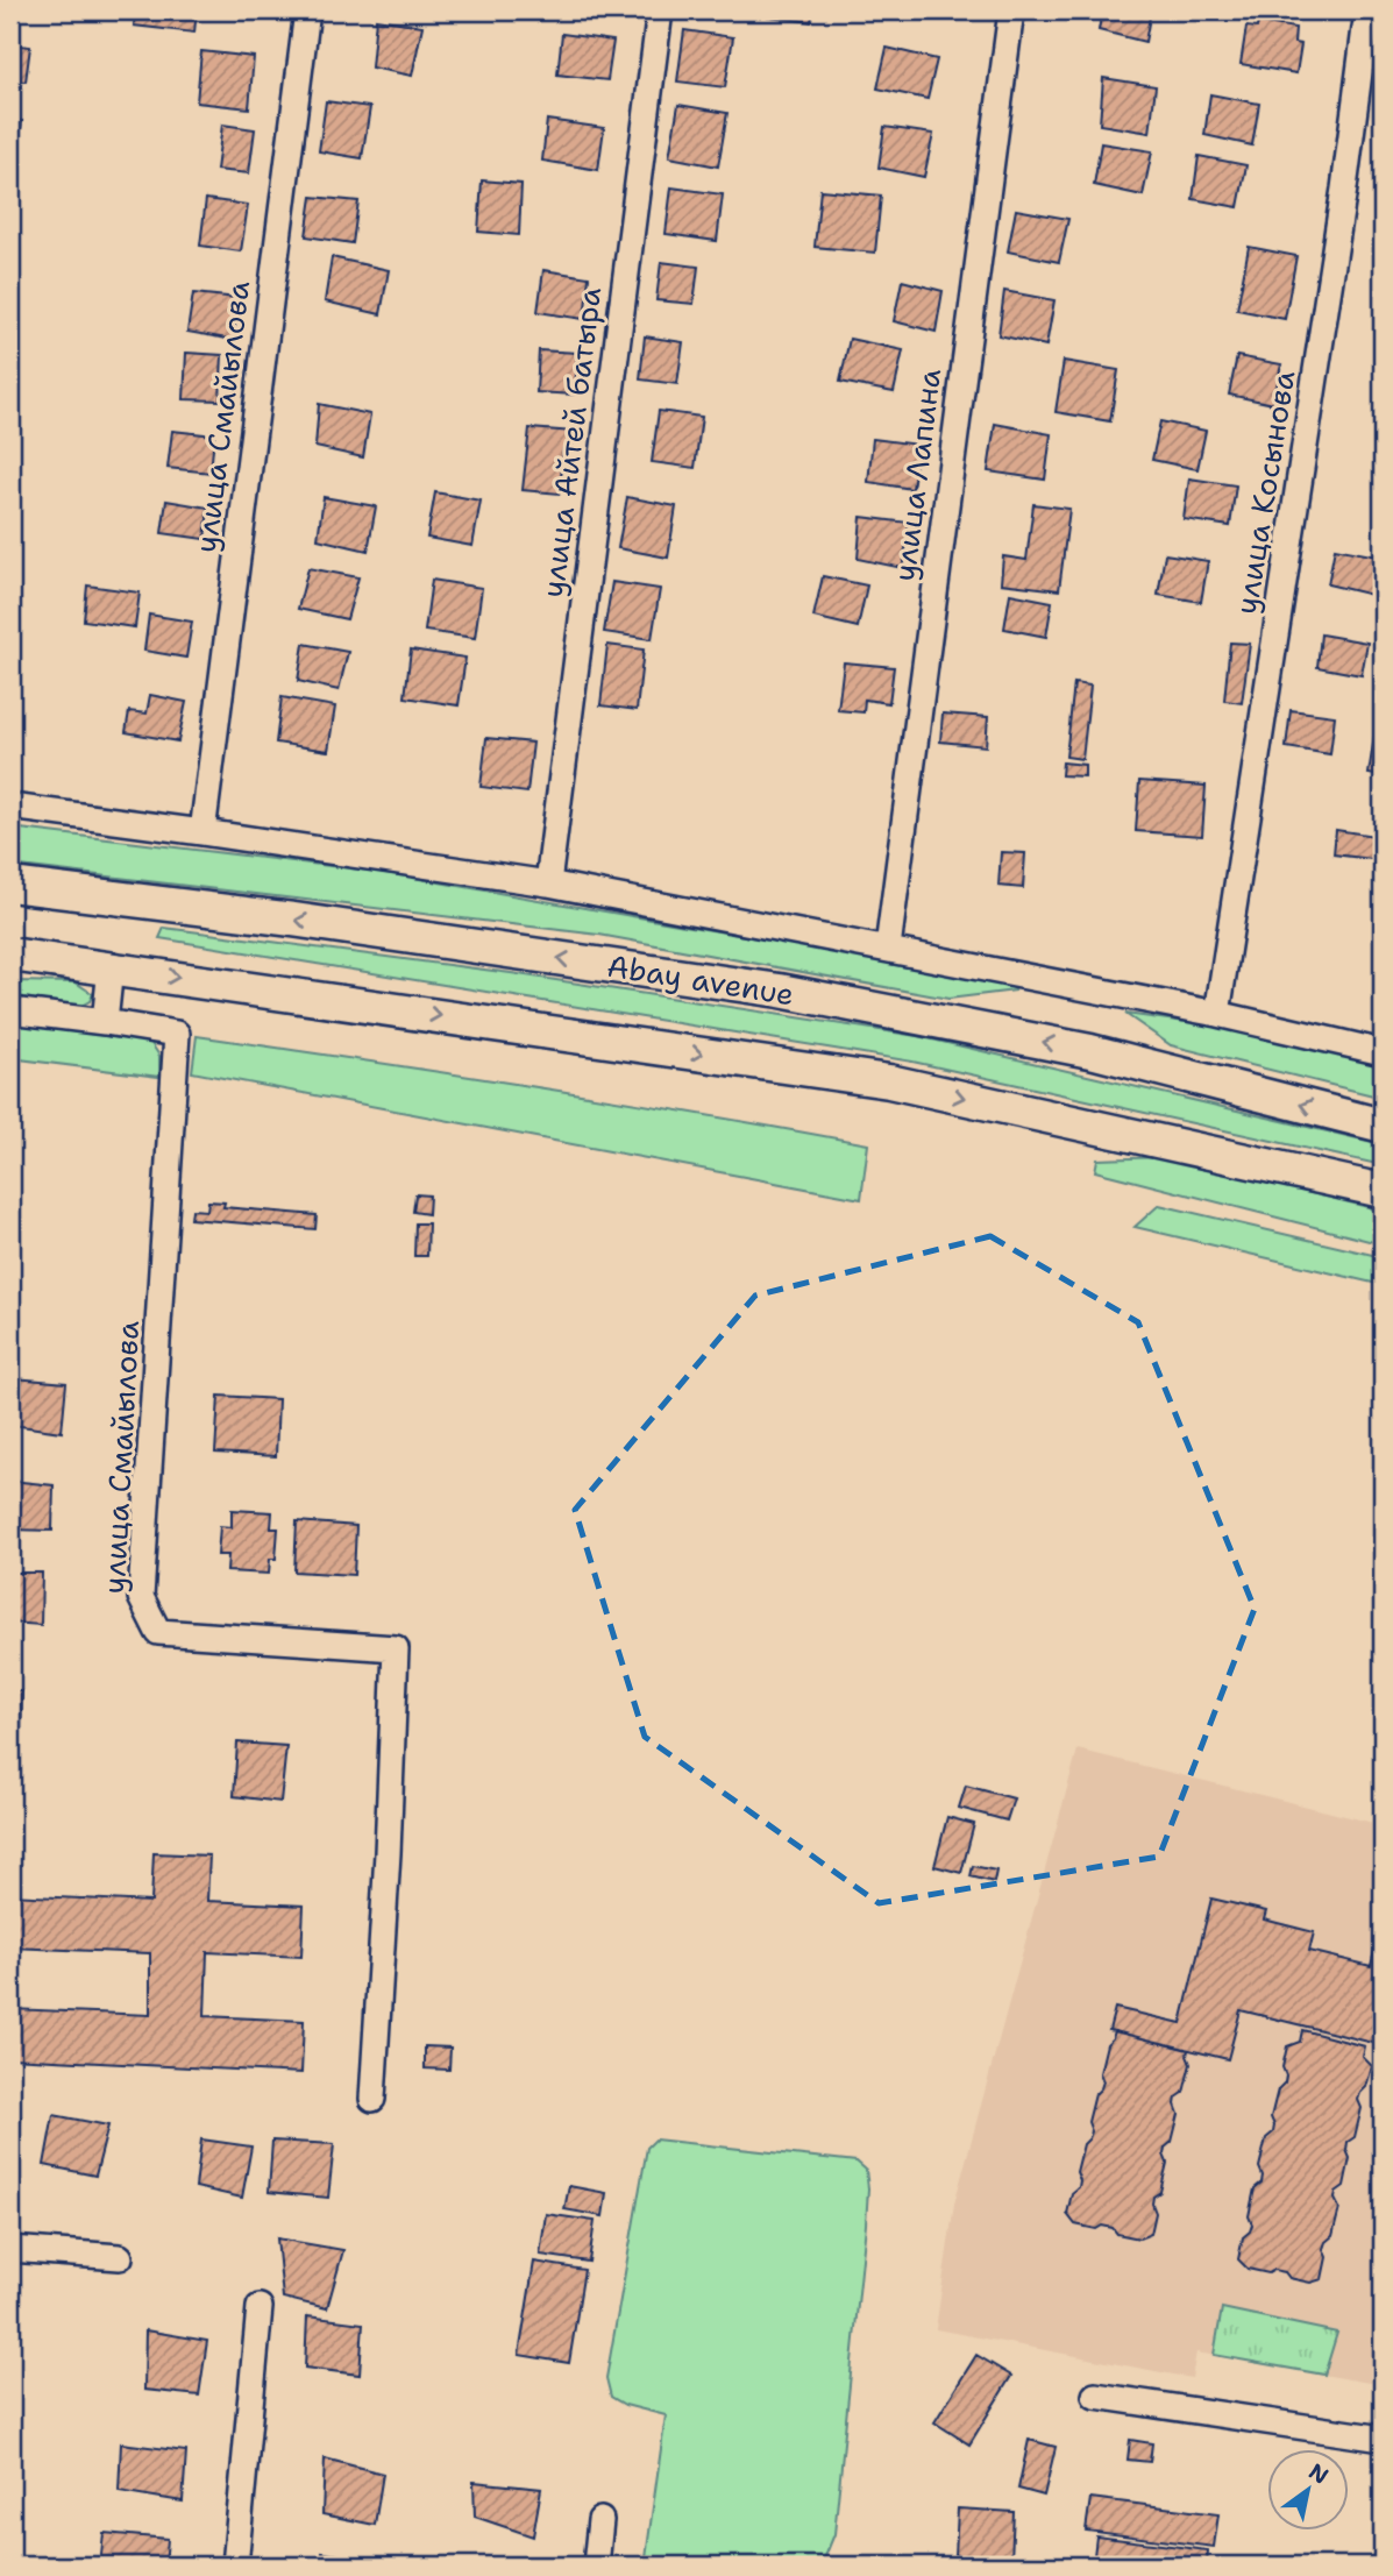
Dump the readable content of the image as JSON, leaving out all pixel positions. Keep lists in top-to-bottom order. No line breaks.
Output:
{"streets":{"main road":["Abay avenue"],"street":["улица Смайылова","улица Айтей батыра","улица Лапина","улица Косынова"]},"north":"top right"}
